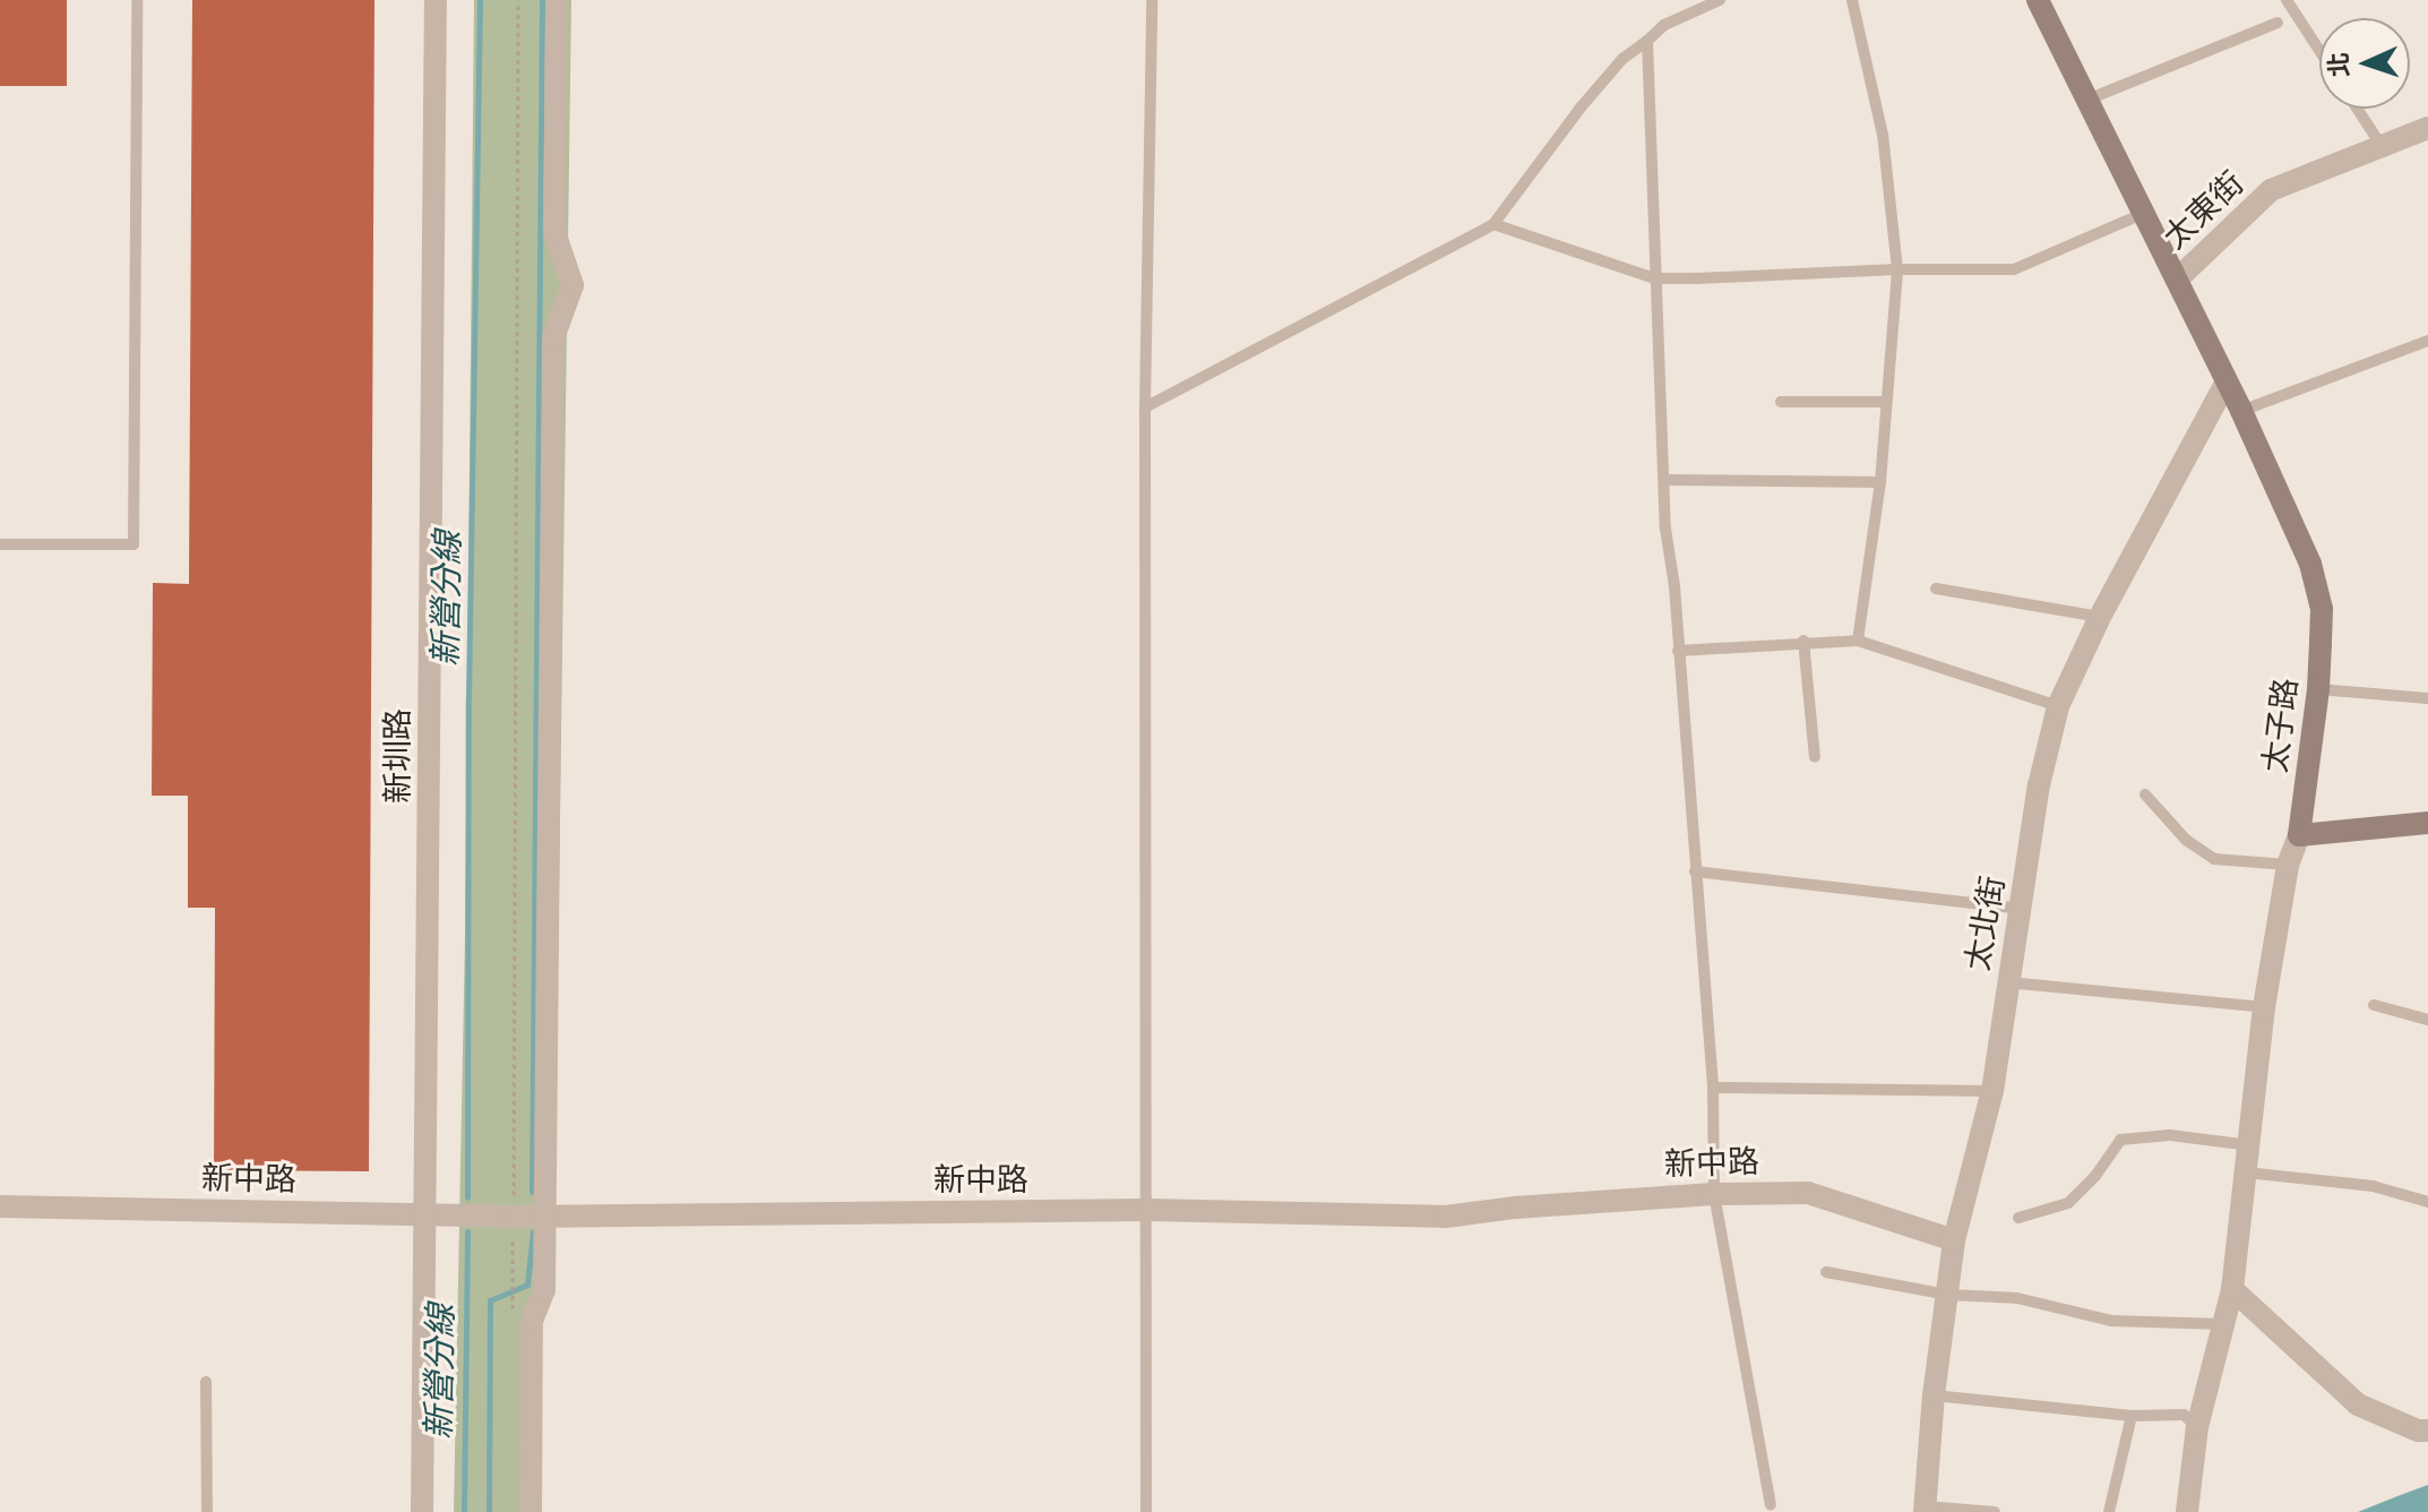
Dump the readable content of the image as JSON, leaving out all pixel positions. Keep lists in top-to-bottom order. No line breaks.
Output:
{"streets":{"street":["太東街","太子路","新圳路","太北街","新中路"]},"crossings":[["太東街","太子路"],["太子路","太北街"],["新圳路","新中路"],["太北街","新中路"]],"water":["新營分線"],"north":"left"}
